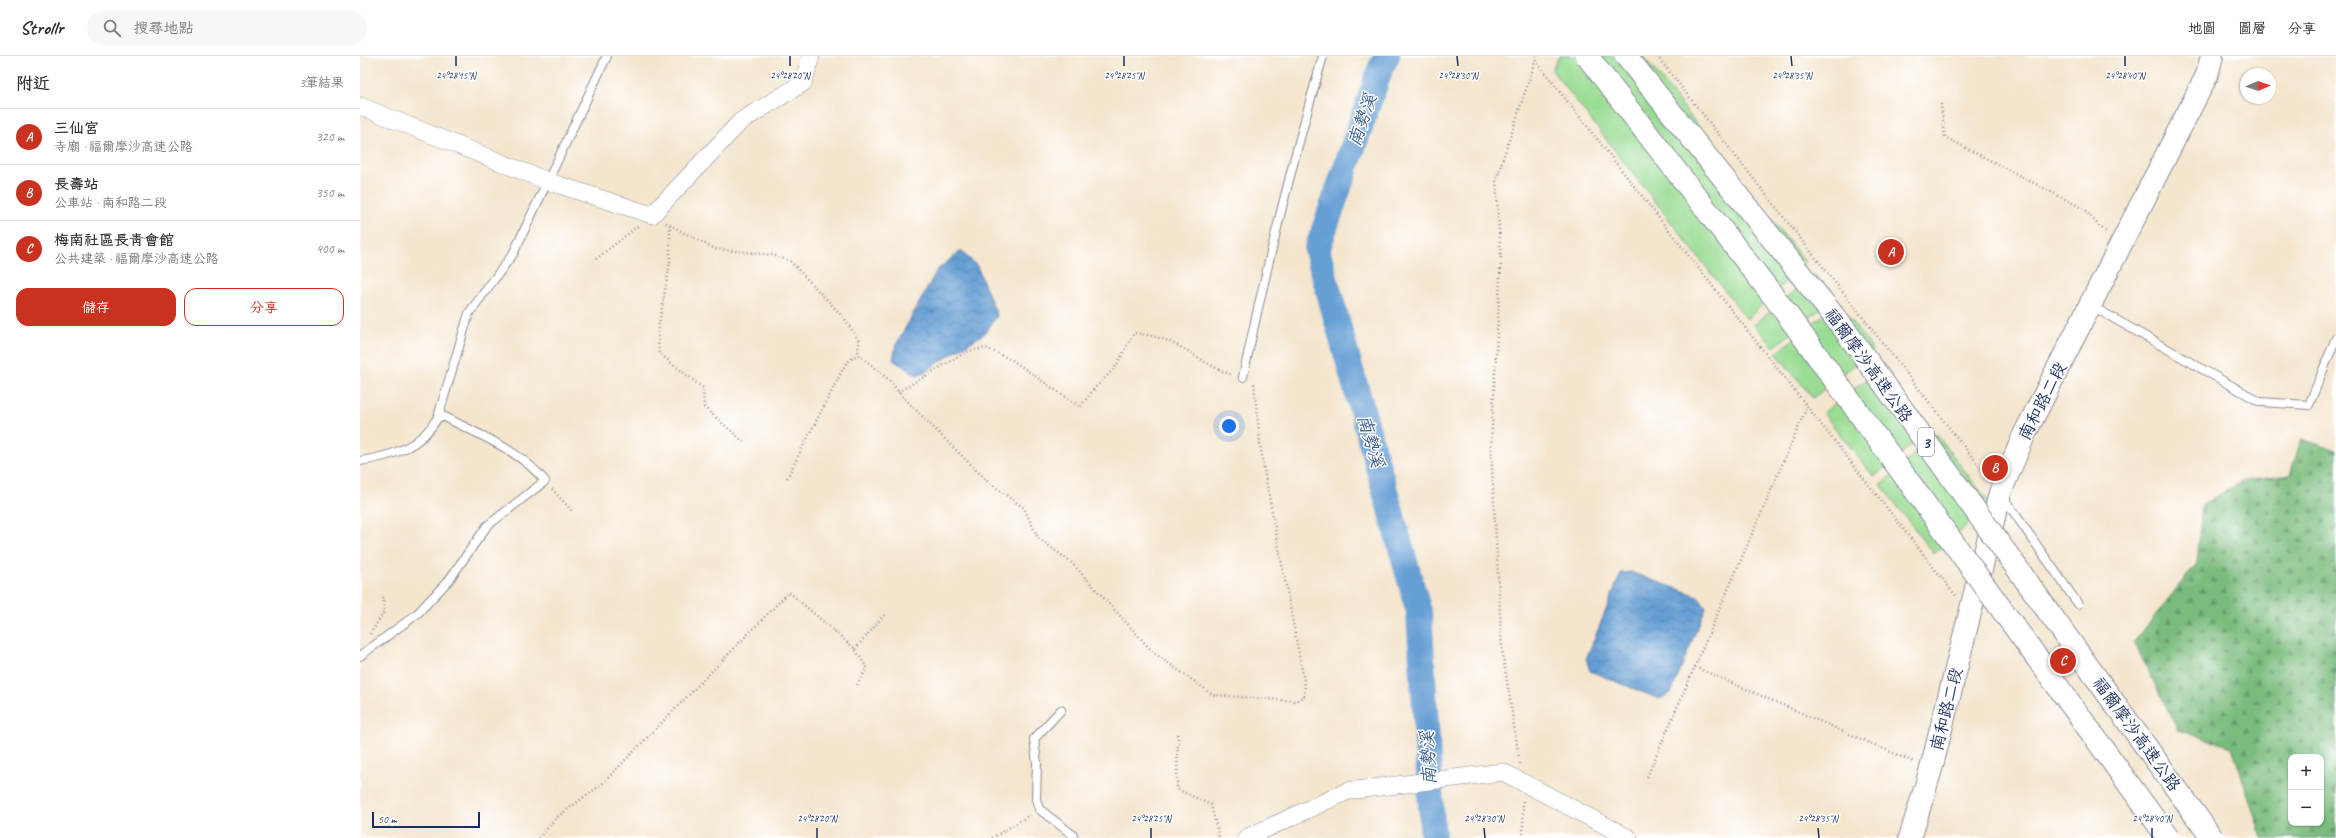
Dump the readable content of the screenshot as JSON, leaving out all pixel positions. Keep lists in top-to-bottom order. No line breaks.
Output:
{"streets":{"main road":["福爾摩沙高速公路","南和路二段","3"]},"water":["南勢溪"],"scale_bar":"50 m","north":"right","page":{"header":"Strollr","search":"搜尋地點","nav":["地圖","圖層","分享"],"heading":["附近","3筆結果"],"list":[{"mark":"A","name":"三仙宮","note":"寺廟 · 福爾摩沙高速公路","value":"320 m"},{"mark":"B","name":"長壽站","note":"公車站 · 南和路二段","value":"350 m"},{"mark":"C","name":"梅南社區長青會館","note":"公共建築 · 福爾摩沙高速公路","value":"400 m"}],"pins":["A","B","C"],"buttons":["儲存","分享"],"map_buttons":["+","−"],"scale":"50 m"},"coordinates":["24°28'15\"N","24°28'20\"N","24°28'25\"N","24°28'30\"N","24°28'35\"N","24°28'40\"N"]}
